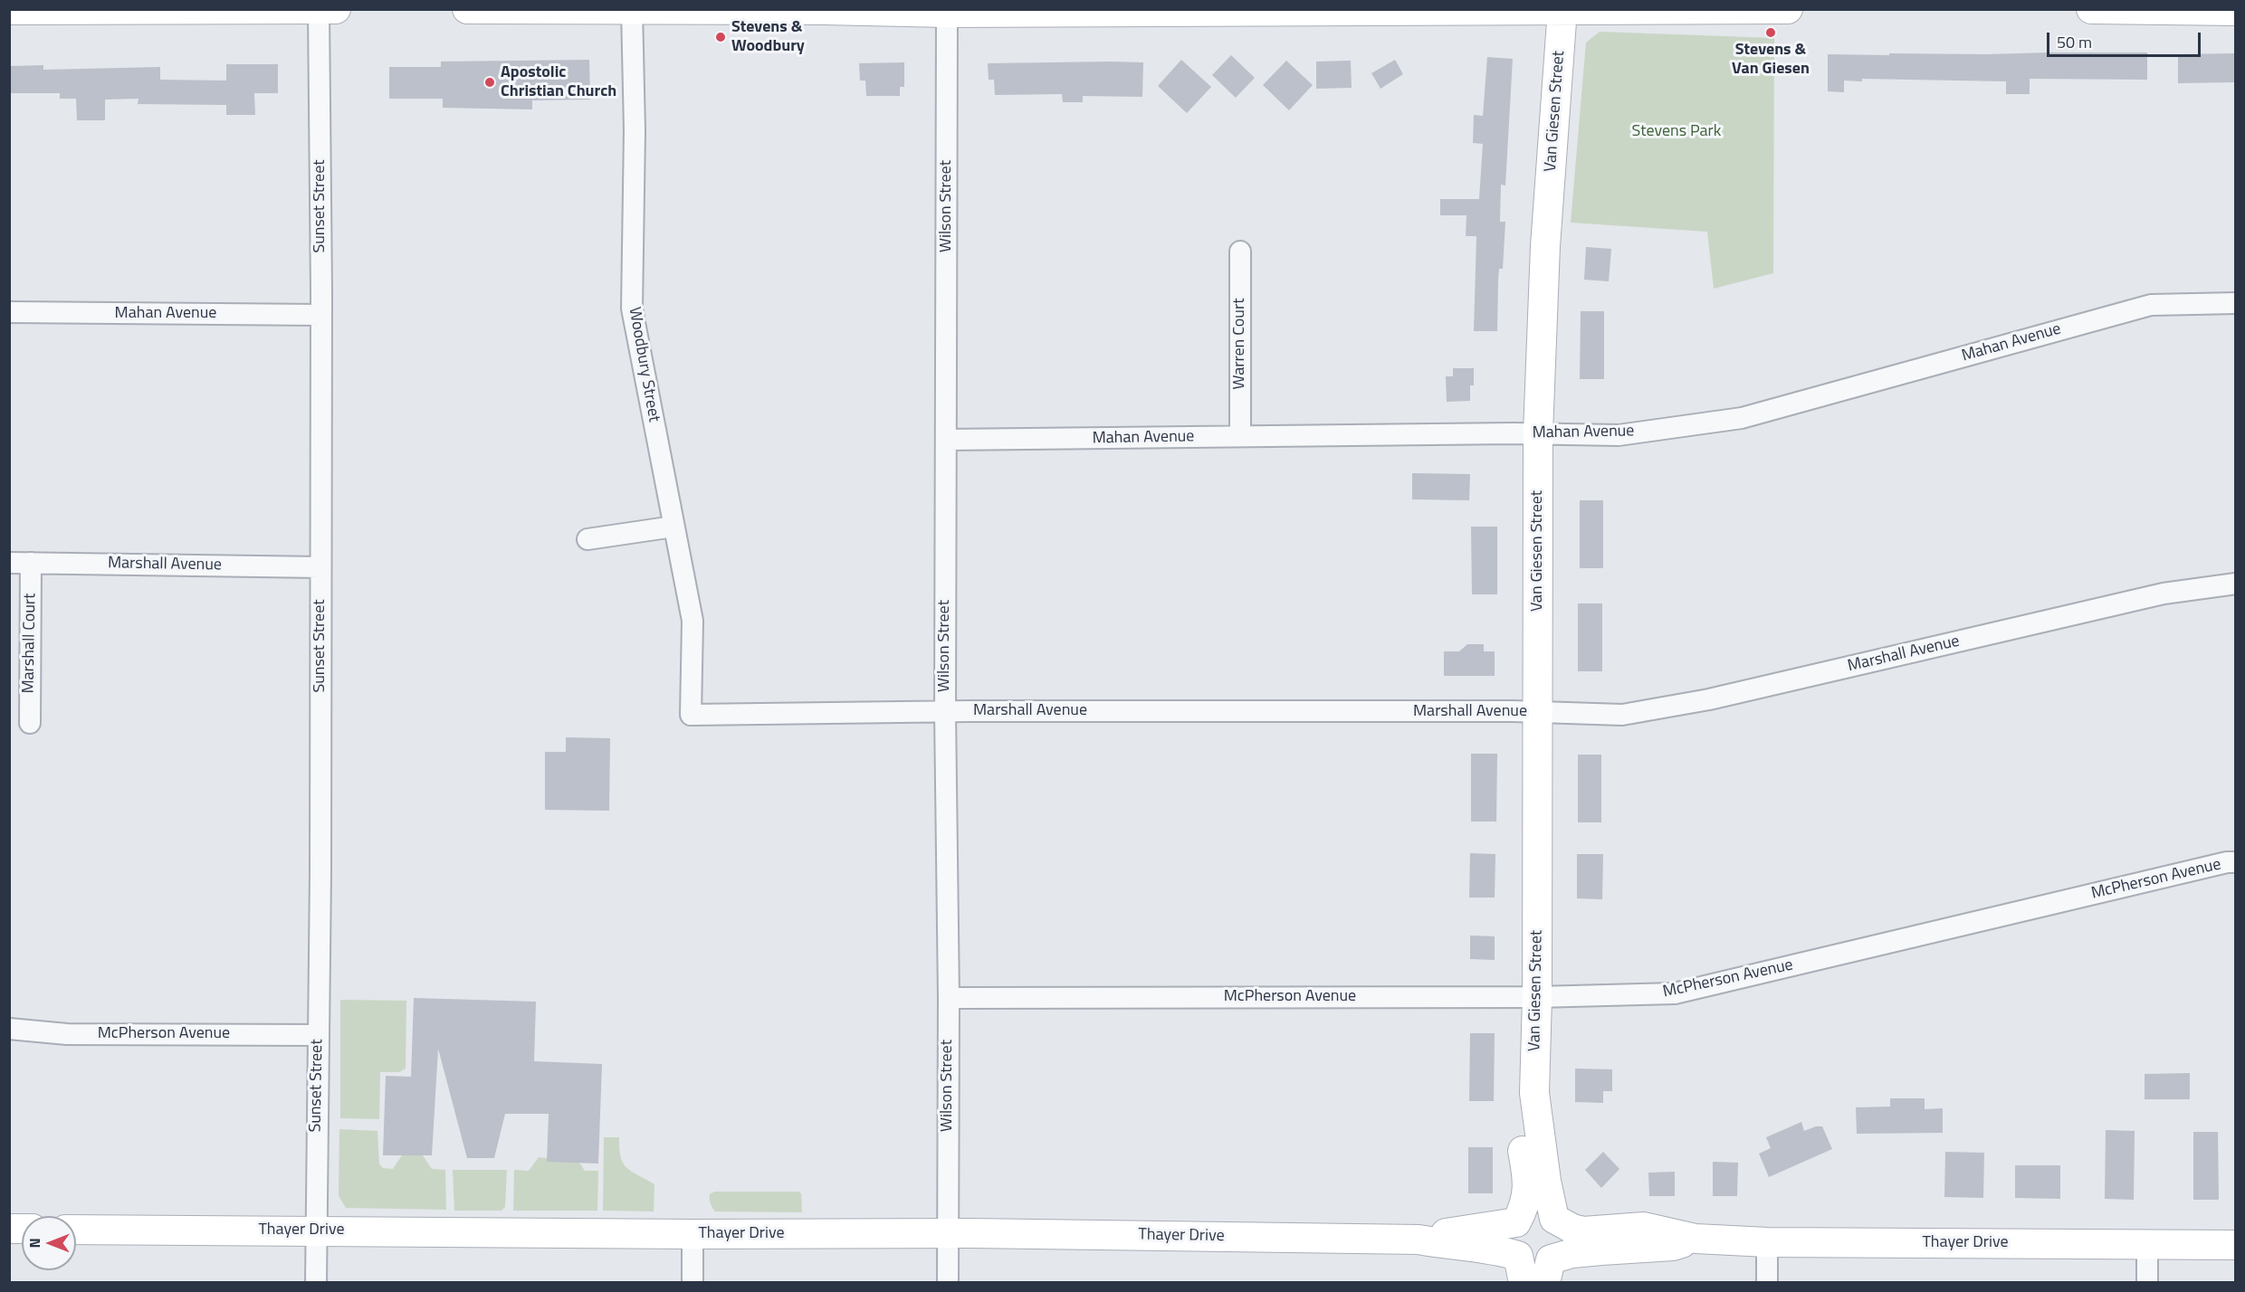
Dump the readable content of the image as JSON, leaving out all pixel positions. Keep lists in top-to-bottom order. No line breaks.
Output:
{"streets":{"street":["Van Giesen Street","Sunset Street","Wilson Street","Mahan Avenue","Warren Court","Woodbury Street","Marshall Avenue","Marshall Court","McPherson Avenue","Thayer Drive"]},"crossings":[["Van Giesen Street","Mahan Avenue"],["Van Giesen Street","Marshall Avenue"],["Van Giesen Street","McPherson Avenue"],["Van Giesen Street","Thayer Drive"],["Sunset Street","Mahan Avenue"],["Sunset Street","Marshall Avenue"],["Sunset Street","McPherson Avenue"],["Sunset Street","Thayer Drive"],["Wilson Street","Mahan Avenue"],["Wilson Street","Marshall Avenue"],["Wilson Street","McPherson Avenue"],["Wilson Street","Thayer Drive"],["Mahan Avenue","Warren Court"],["Woodbury Street","Marshall Avenue"],["Marshall Avenue","Marshall Court"]],"parks":["Stevens Park"],"places":["Stevens & Van Giesen","Stevens & Woodbury","Apostolic Christian Church"],"scale_bar":"50 m","north":"left"}
